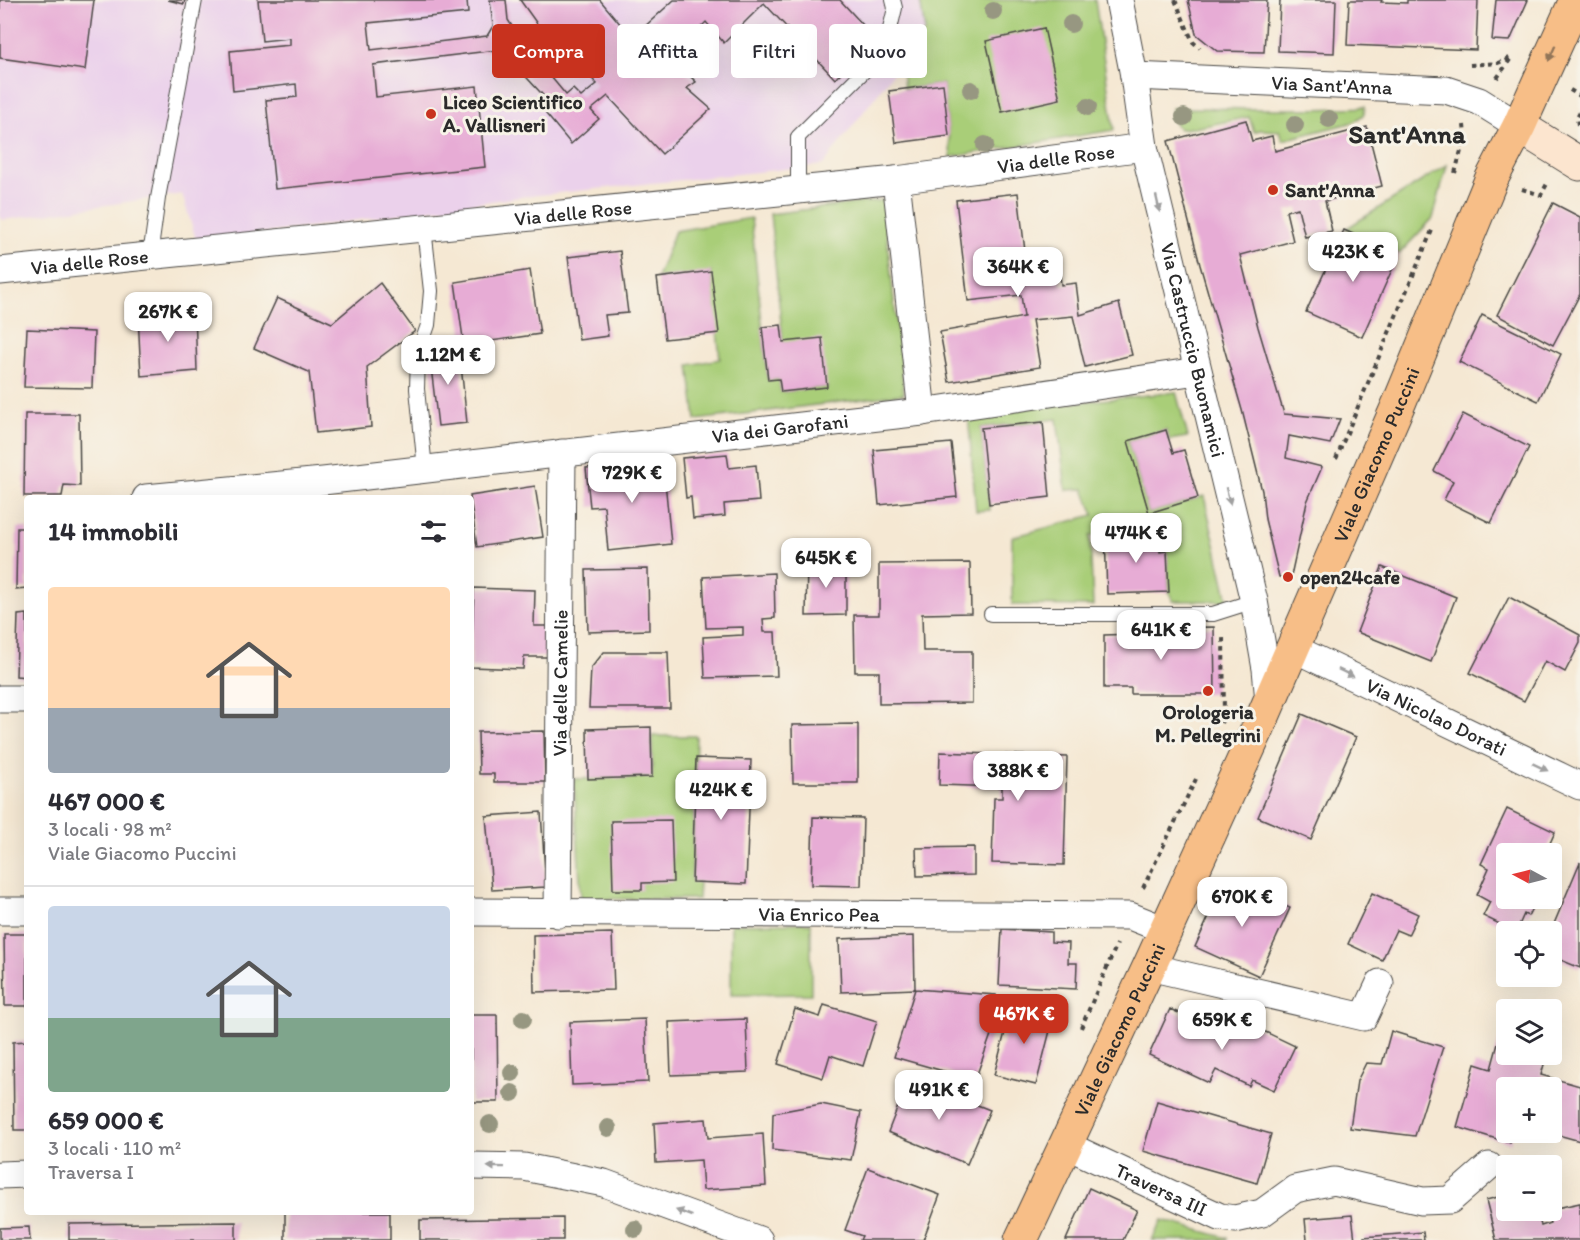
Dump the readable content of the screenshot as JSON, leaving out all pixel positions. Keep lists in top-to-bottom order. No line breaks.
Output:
{"streets":{"main road":["Viale Giacomo Puccini"],"street":["Via Sant'Anna","Via delle Rose","Via Castruccio Buonamici","Via dei Garofani","Via delle Camelie","Via Nicolao Dorati","Via Enrico Pea","Traversa III"]},"crossings":[["Via Sant'Anna","Via Castruccio Buonamici"],["Via Sant'Anna","Viale Giacomo Puccini"],["Via delle Rose","Via Castruccio Buonamici"],["Via Castruccio Buonamici","Via dei Garofani"],["Via Castruccio Buonamici","Viale Giacomo Puccini"],["Via dei Garofani","Via delle Camelie"],["Viale Giacomo Puccini","Via Nicolao Dorati"],["Viale Giacomo Puccini","Via Enrico Pea"],["Viale Giacomo Puccini","Traversa III"],["Via delle Camelie","Via Enrico Pea"]],"one_way":["Via Castruccio Buonamici","Via Nicolao Dorati"],"districts":["Sant'Anna"],"places":["Liceo Scientifico A. Vallisneri","Sant'Anna","open24cafe","Orologeria M. Pellegrini"],"north":"left","page":{"chip":["Compra","Affitta","Filtri","Nuovo"],"price":["423K €","364K €","267K €","1.12M €","729K €","474K €","645K €","641K €","388K €","424K €","670K €","467K €","659K €","491K €"],"heading":"14 immobili","list":[{"name":"467 000 €","note":"3 locali · 98 m² · Viale Giacomo Puccini"},{"name":"659 000 €","note":"3 locali · 110 m² · Traversa I"}],"map_buttons":["+","−"]}}
